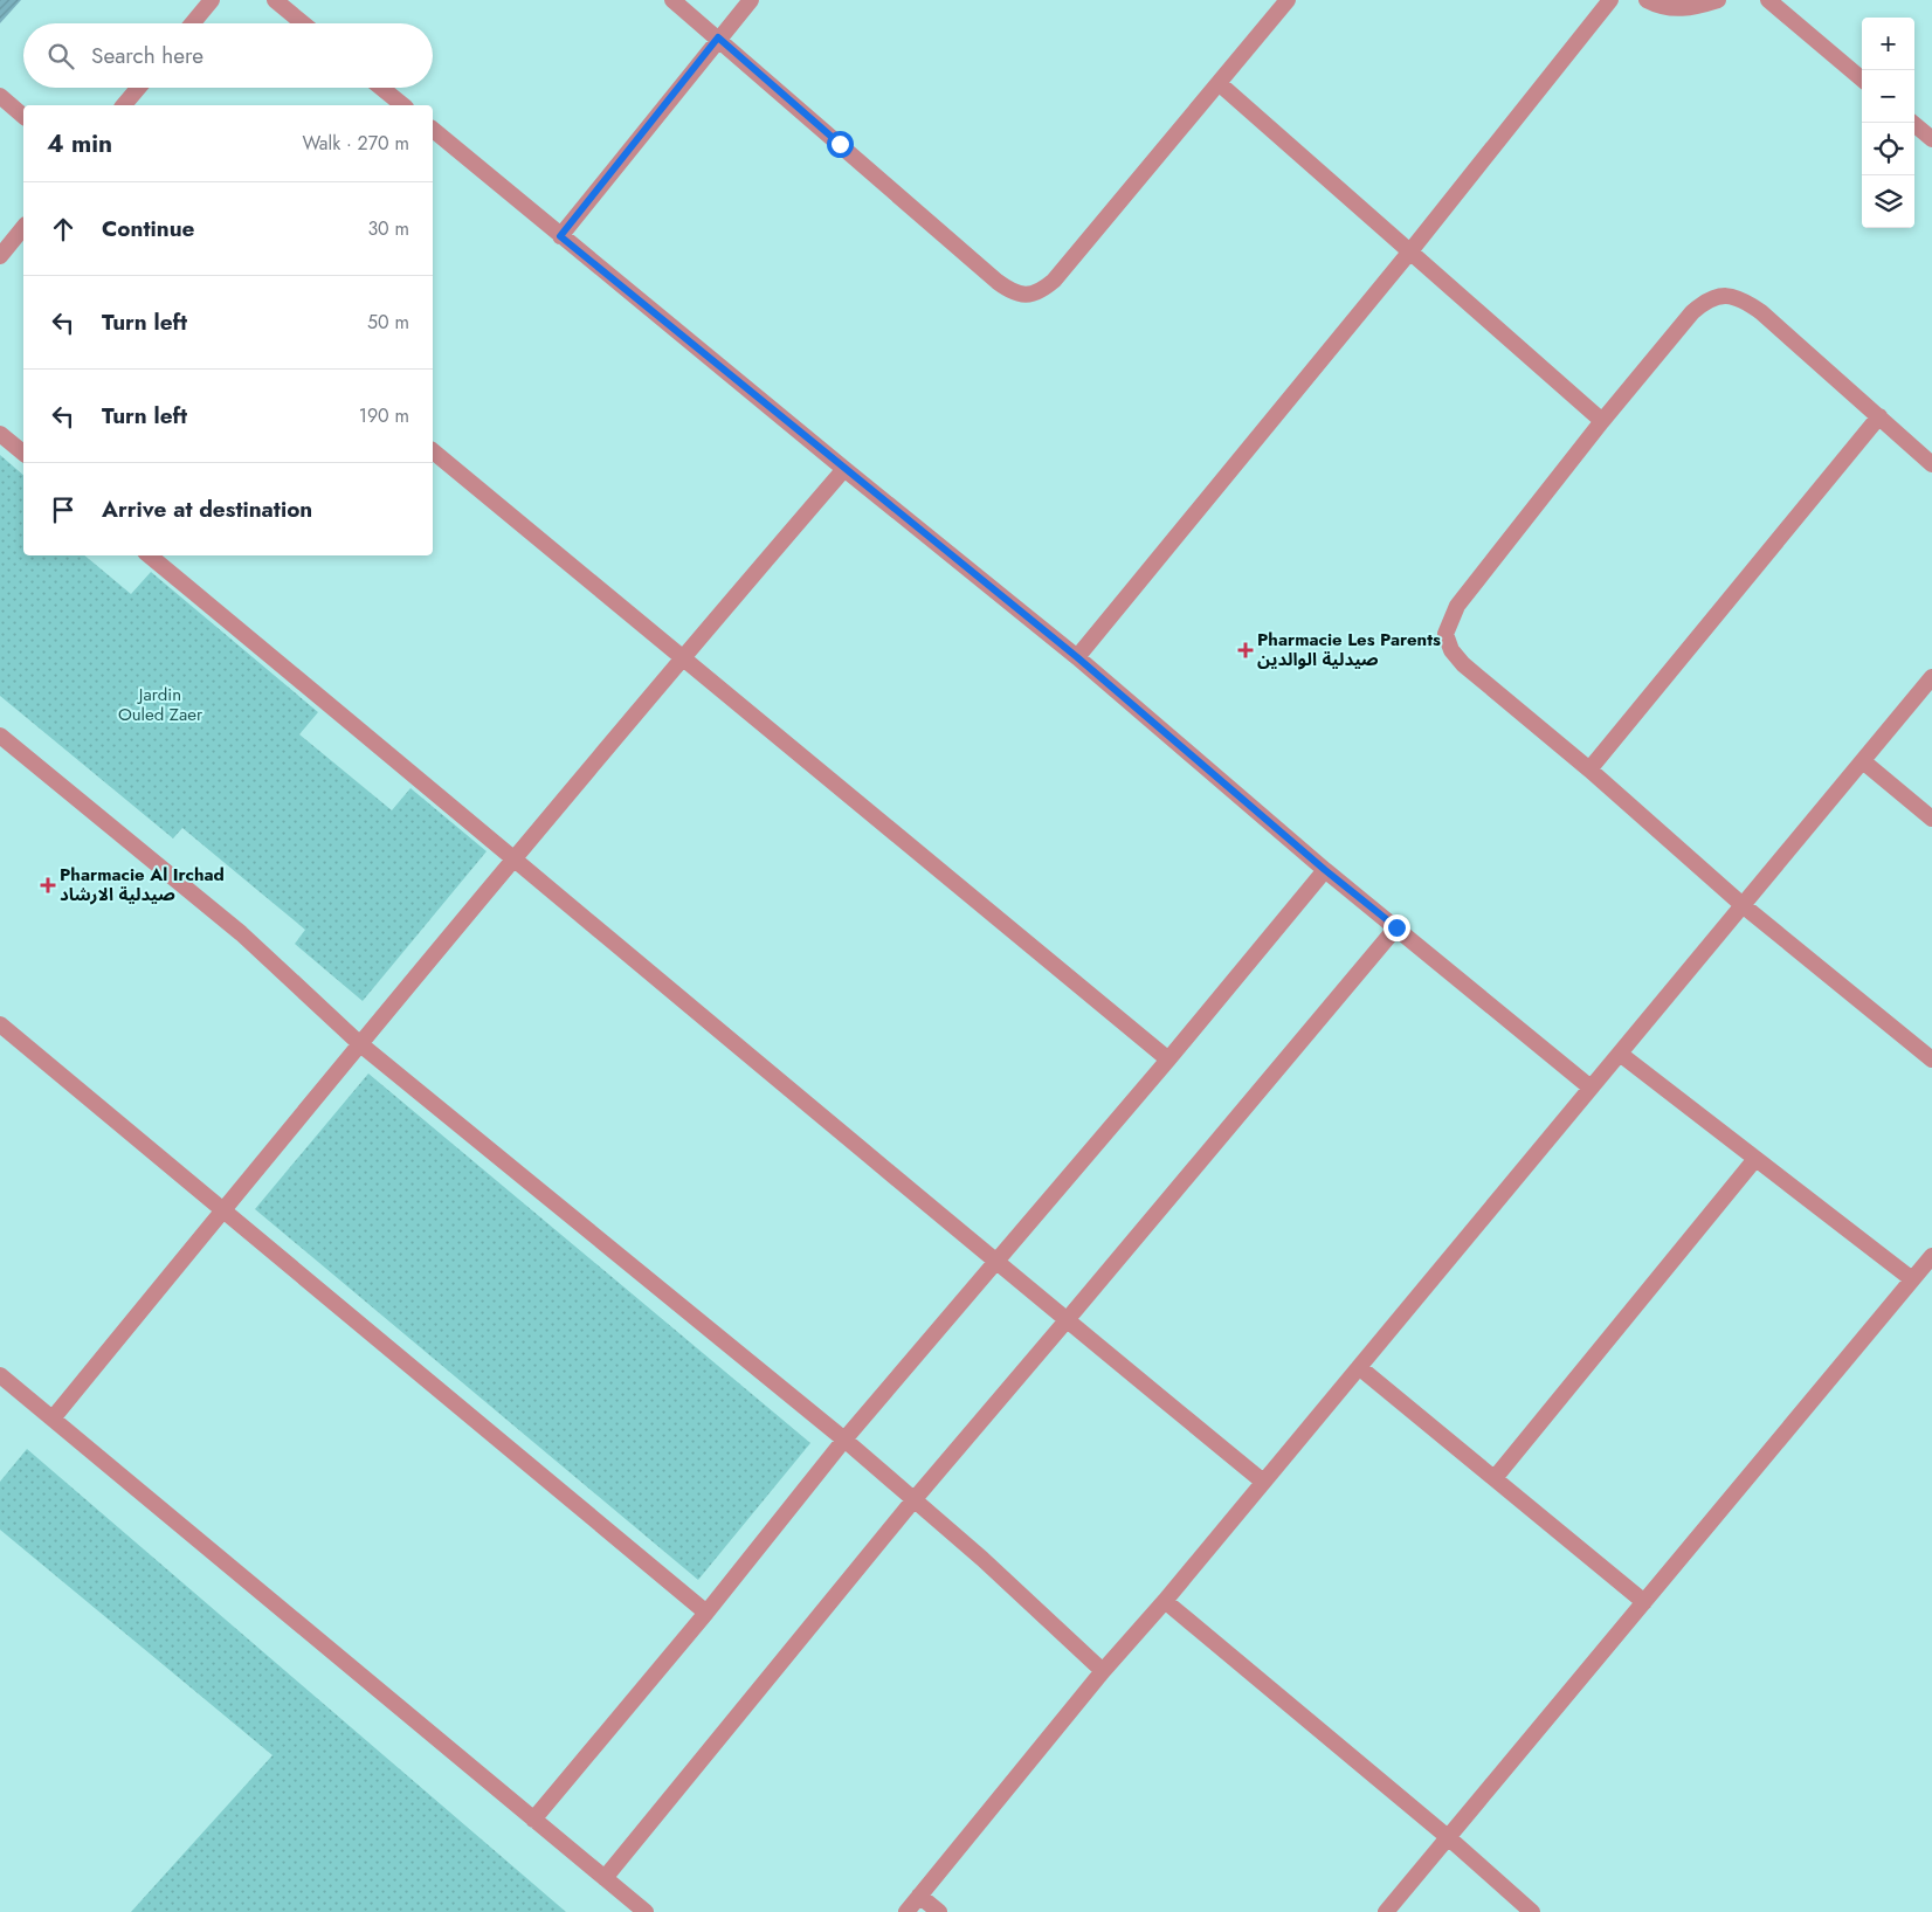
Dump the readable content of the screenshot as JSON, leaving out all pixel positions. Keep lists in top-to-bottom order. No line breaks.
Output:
{"parks":["Jardin Ouled Zaer"],"places":{"health":["Pharmacie Les Parents صيدلية الوالدين","Pharmacie Al Irchad صيدلية الارشاد"]},"page":{"map_buttons":["+","−"],"search":"Search here","heading":["4 min","Walk · 270 m"],"list":[["Continue","30 m"],["Turn left","50 m"],["Turn left","190 m"],"Arrive at destination"]}}
